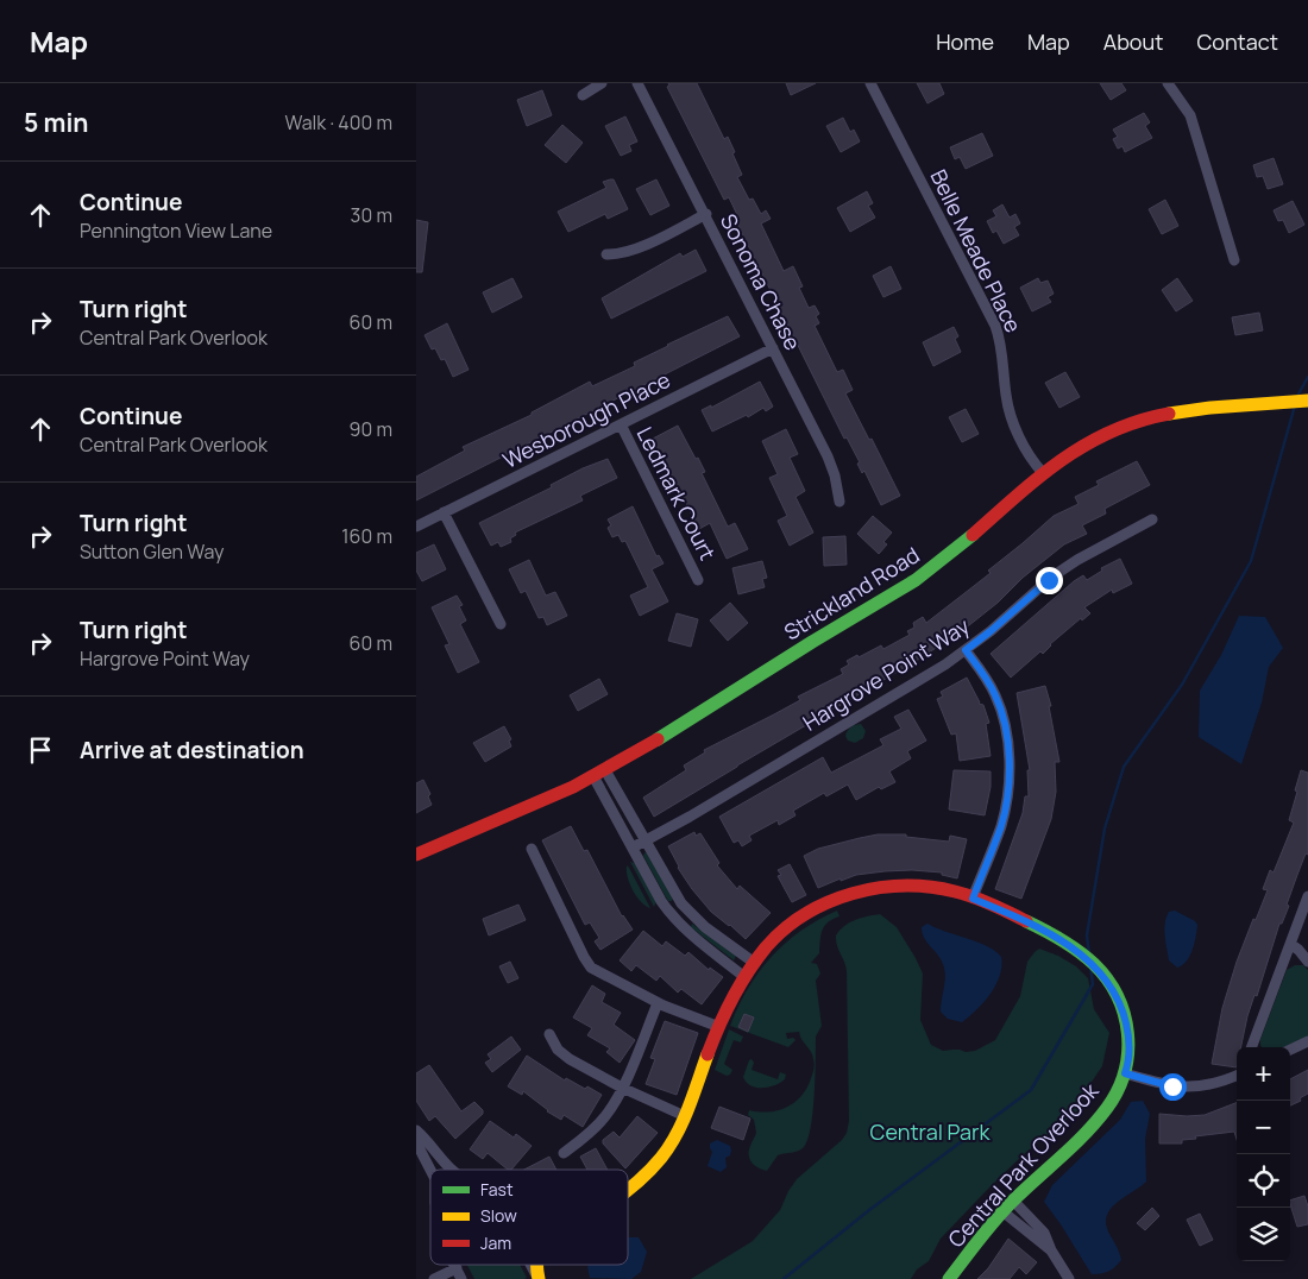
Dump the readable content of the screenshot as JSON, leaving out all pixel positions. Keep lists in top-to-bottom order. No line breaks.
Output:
{"streets":{"street":["Belle Meade Place","Sonoma Chase","Wesborough Place","Ledmark Court","Strickland Road","Hargrove Point Way","Central Park Overlook"]},"crossings":[["Belle Meade Place","Strickland Road"],["Sonoma Chase","Wesborough Place"],["Wesborough Place","Ledmark Court"]],"parks":["Central Park"],"legend":["Fast","Slow","Jam"],"page":{"header":"Map","nav":["Home","Map","About","Contact"],"heading":["5 min","Walk · 400 m"],"list":[["Continue","Pennington View Lane","30 m"],["Turn right","Central Park Overlook","60 m"],["Continue","Central Park Overlook","90 m"],["Turn right","Sutton Glen Way","160 m"],["Turn right","Hargrove Point Way","60 m"],"Arrive at destination"],"map_buttons":["+","−"]}}
